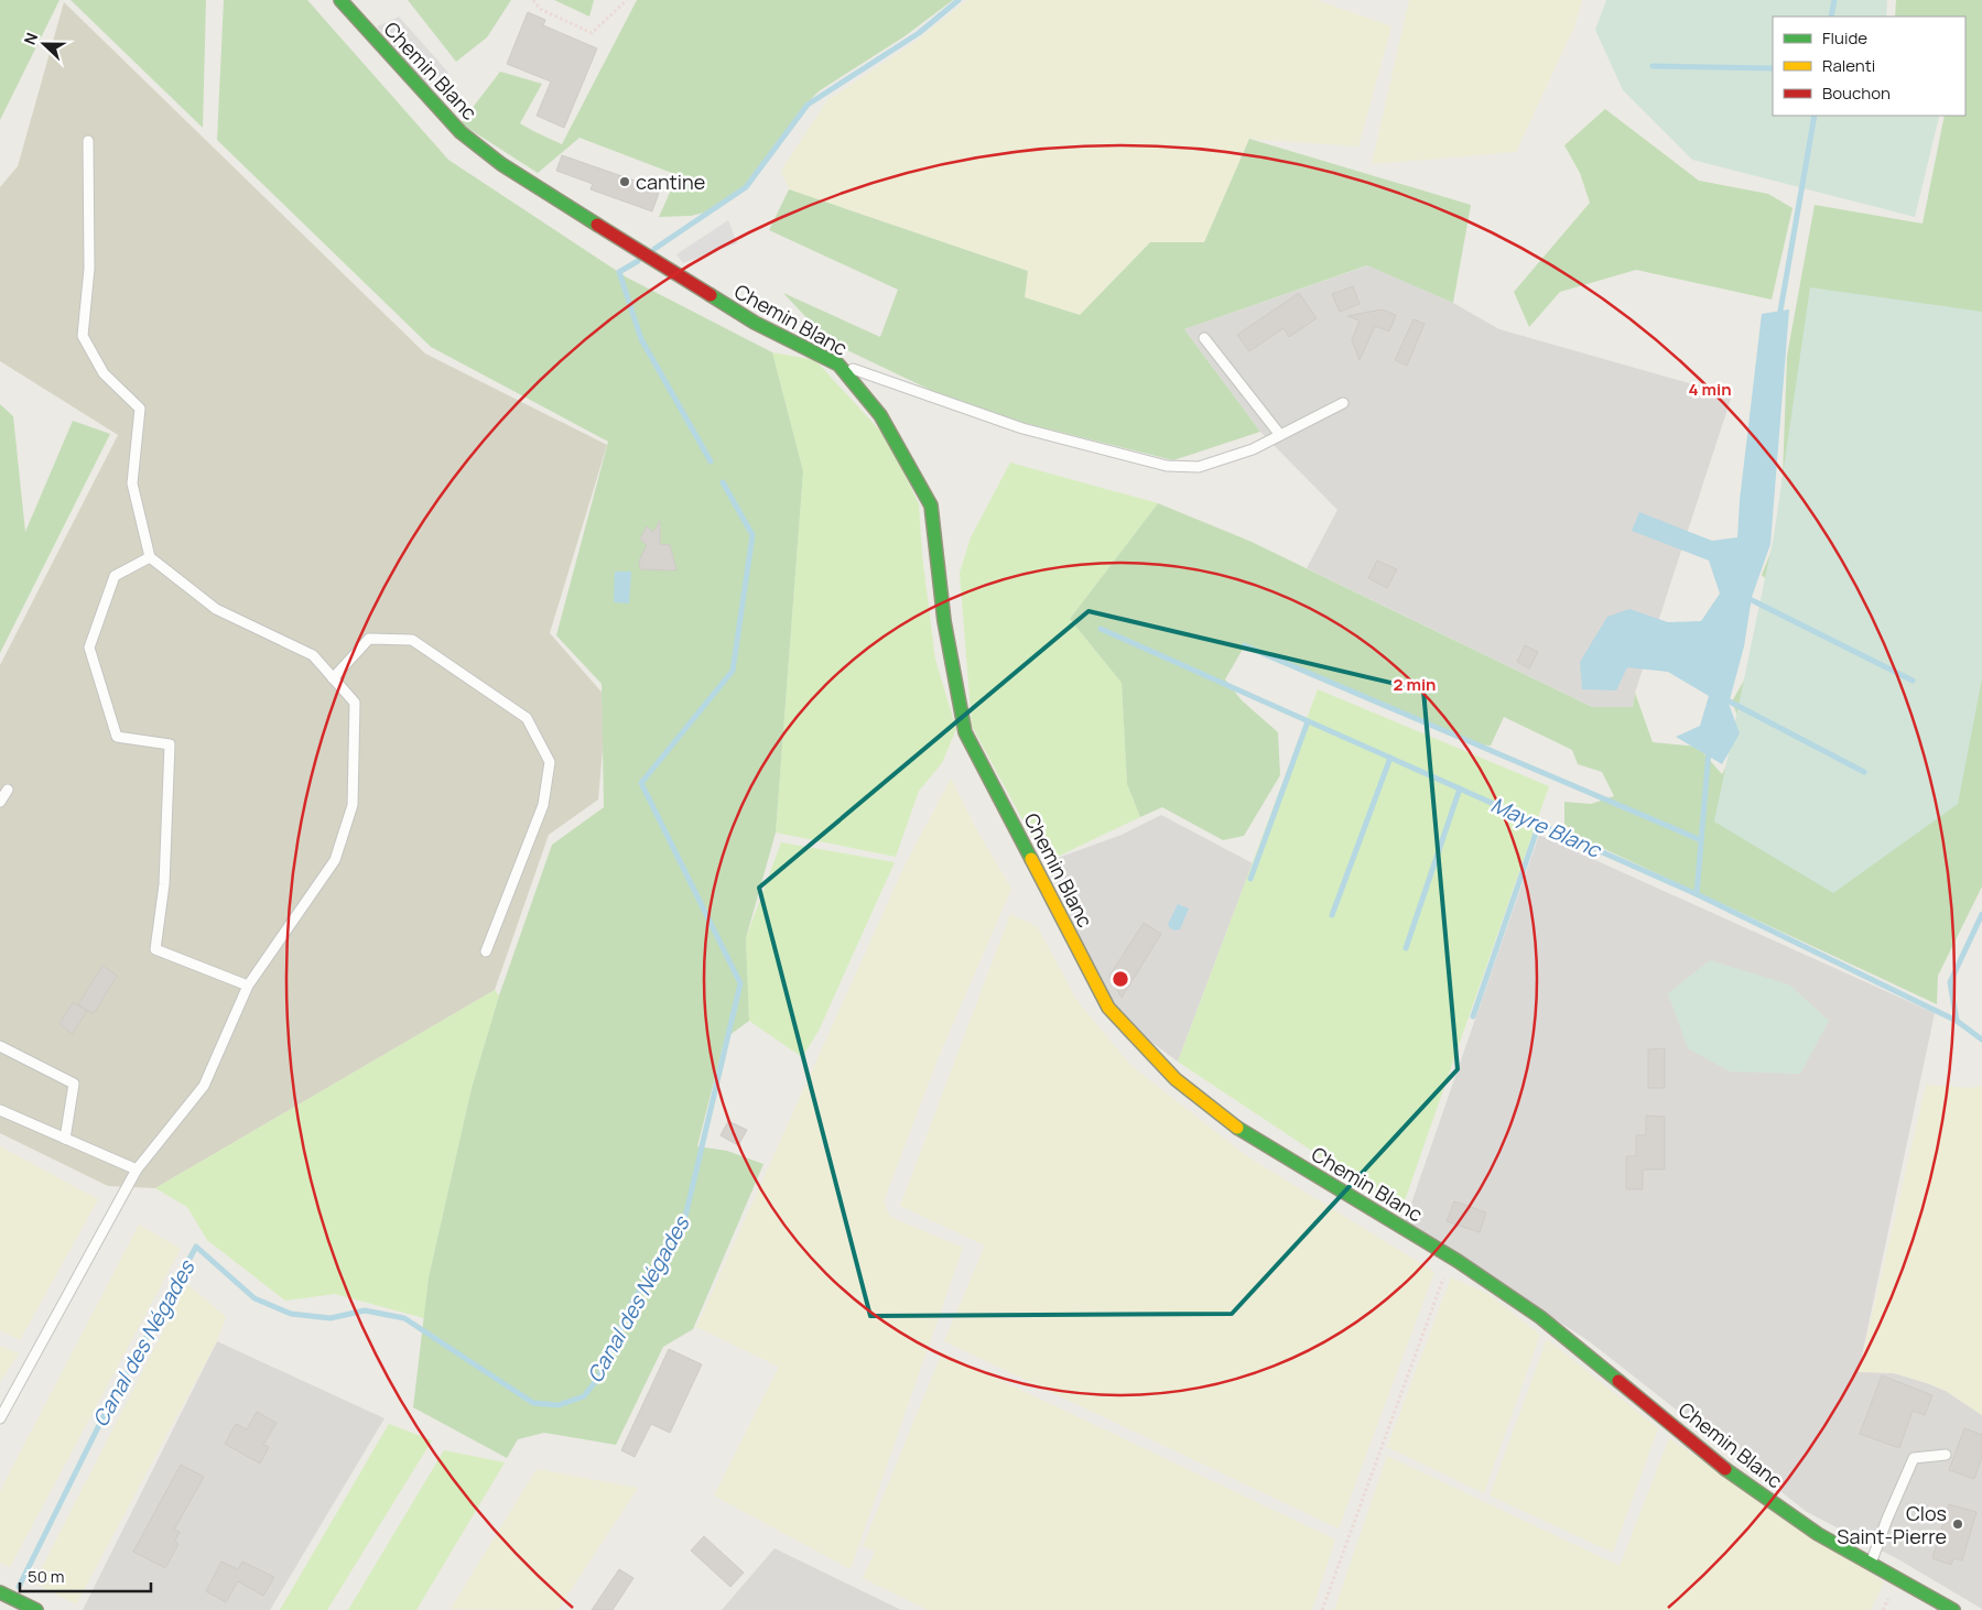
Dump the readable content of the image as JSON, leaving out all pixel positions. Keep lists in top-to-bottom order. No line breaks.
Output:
{"streets":{"street":["Chemin Blanc"]},"water":["Mayre Blanc","Canal des Négades"],"places":["cantine","Clos Saint-Pierre"],"legend":["Fluide","Ralenti","Bouchon"],"scale_bar":"50 m","north":"left","rings":["4 min","2 min"]}
